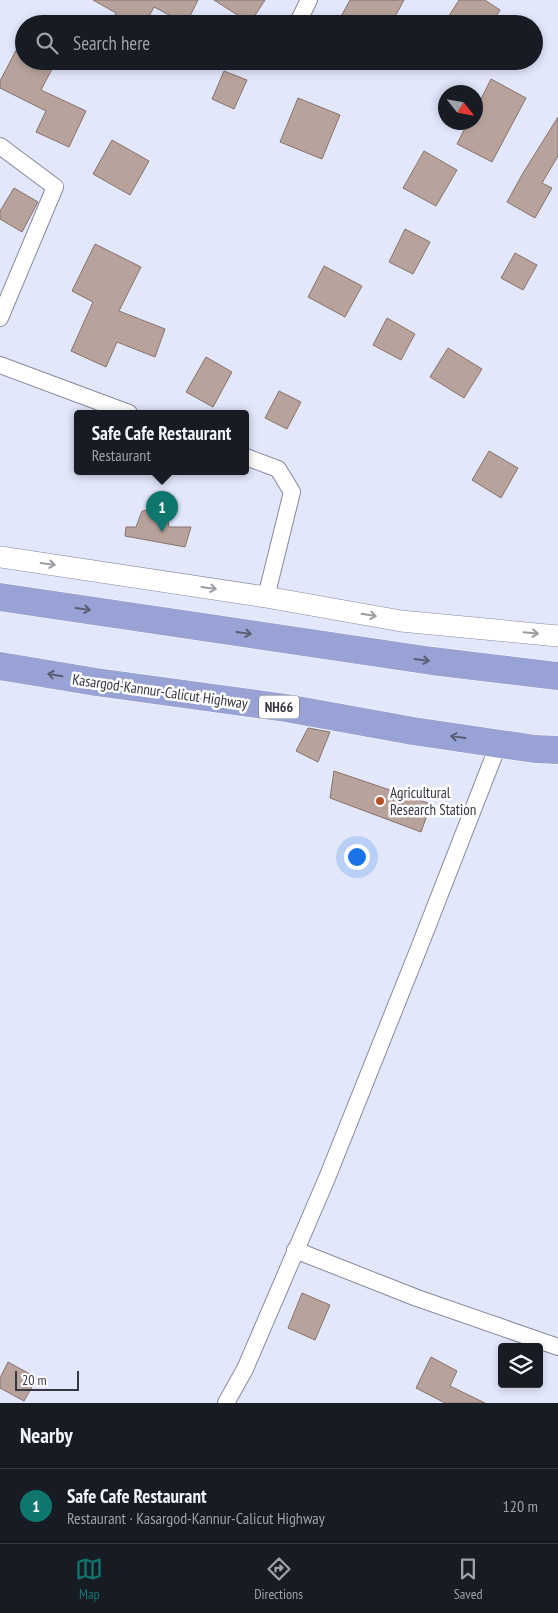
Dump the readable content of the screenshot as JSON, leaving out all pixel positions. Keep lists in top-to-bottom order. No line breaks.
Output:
{"streets":{"highway":["Kasargod-Kannur-Calicut Highway","NH66"]},"places":["Agricultural Research Station"],"scale_bar":"20 m","north":"bottom right","page":{"search":"Search here","popup":["Safe Cafe Restaurant","Restaurant"],"pins":"1","scale":"20 m","heading":"Nearby","list":[{"mark":"1","name":"Safe Cafe Restaurant","note":"Restaurant · Kasargod-Kannur-Calicut Highway","value":"120 m"}],"nav":["Map","Directions","Saved"]}}
